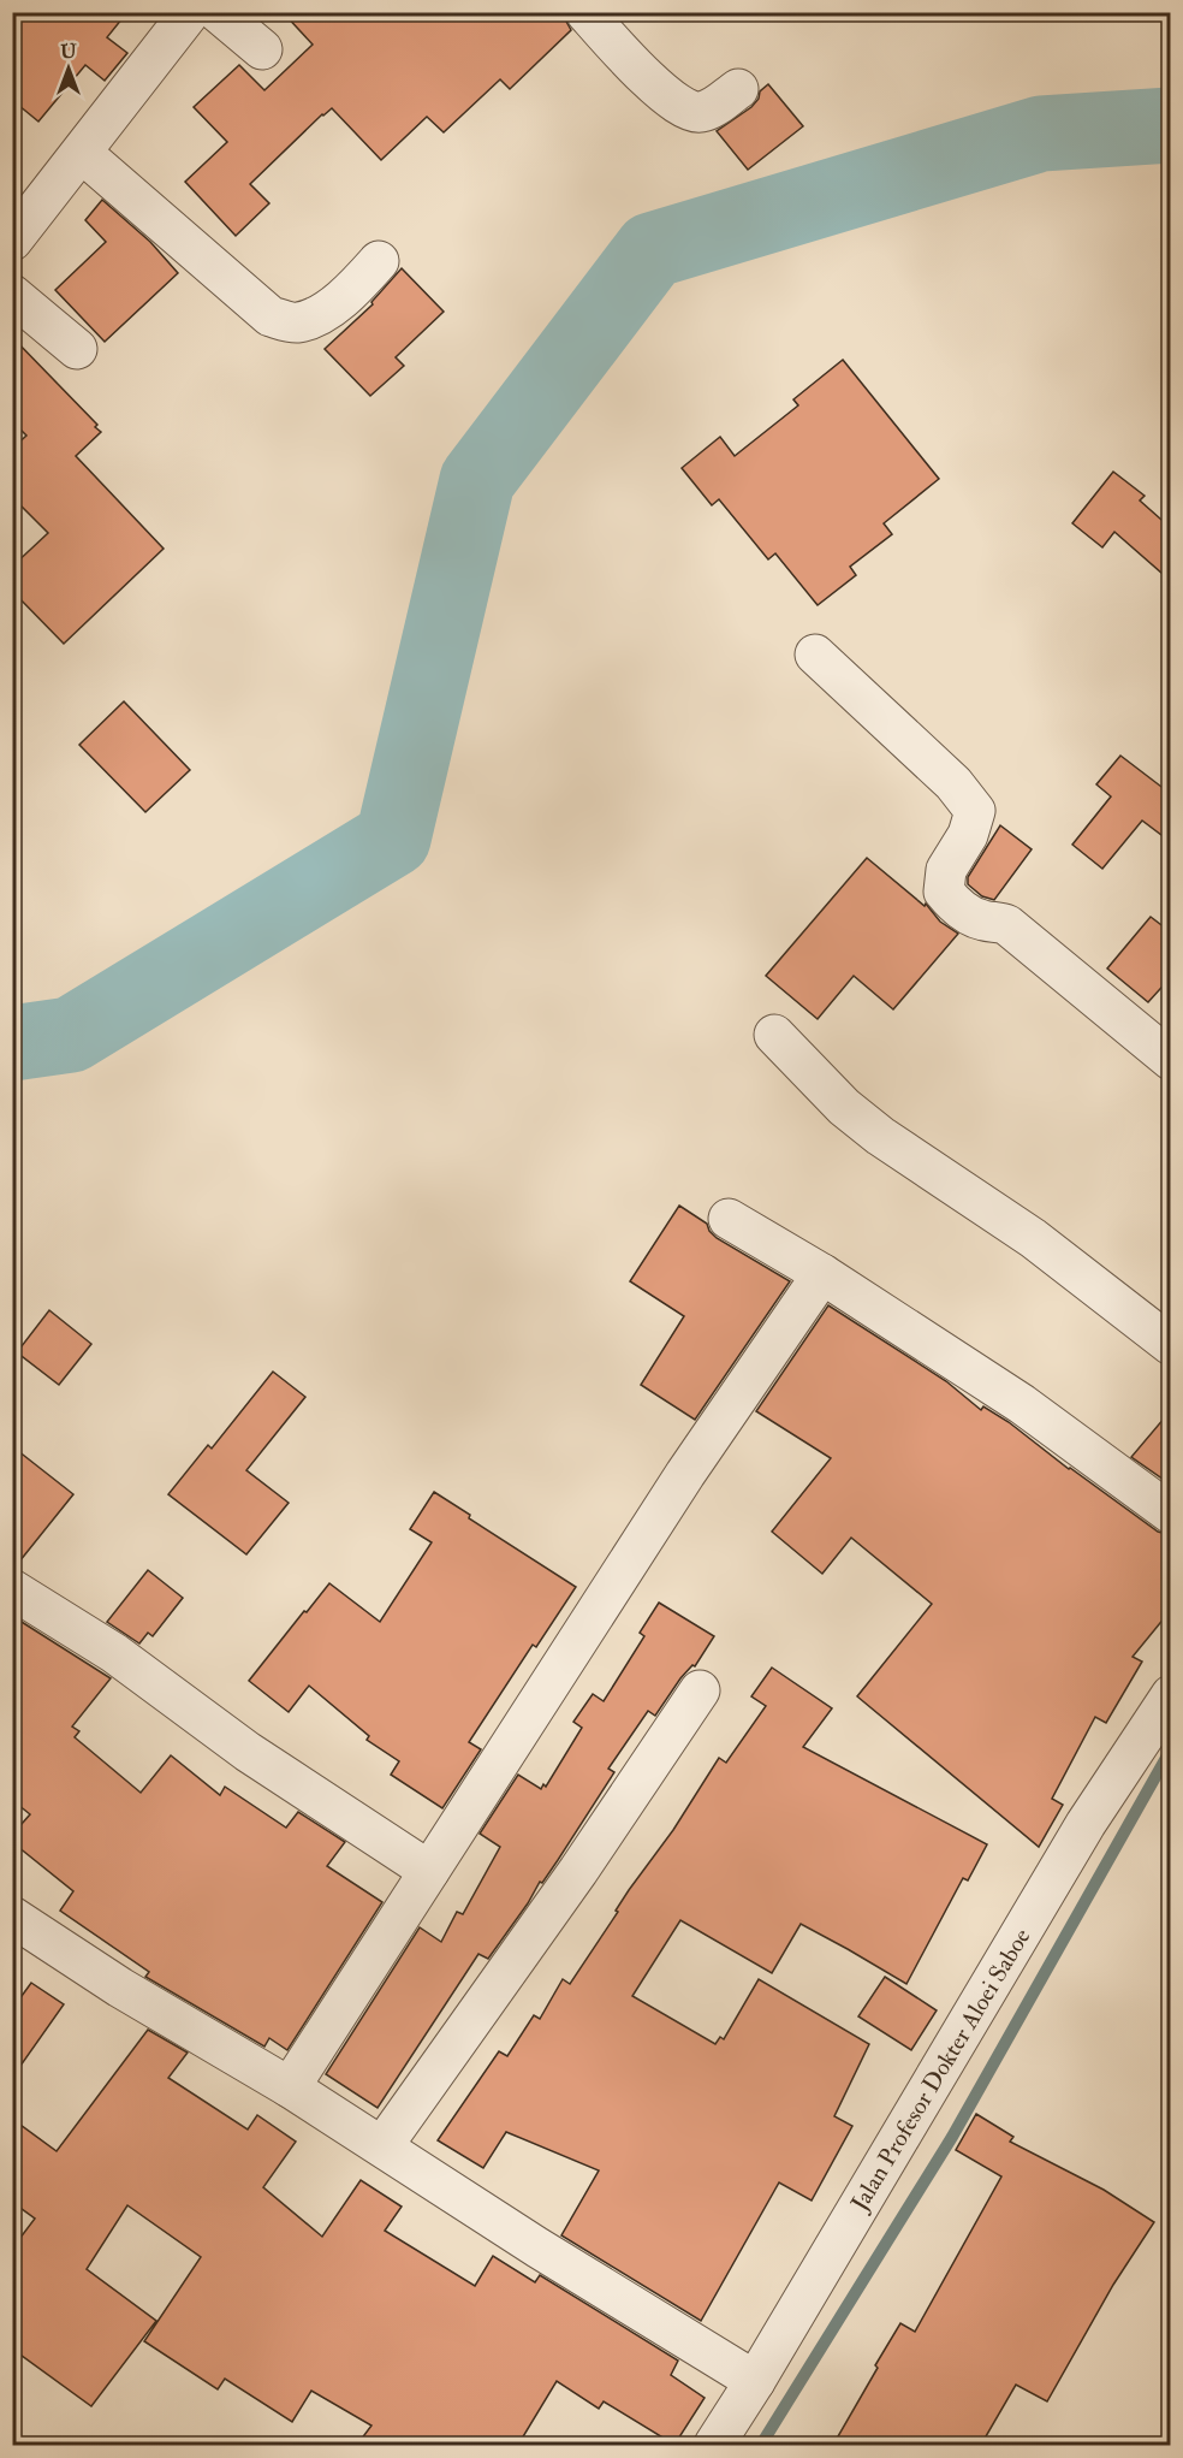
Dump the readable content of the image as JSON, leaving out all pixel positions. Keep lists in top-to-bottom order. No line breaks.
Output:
{"streets":{"street":["Jalan Profesor Dokter Aloei Saboe"]},"north":"top"}
